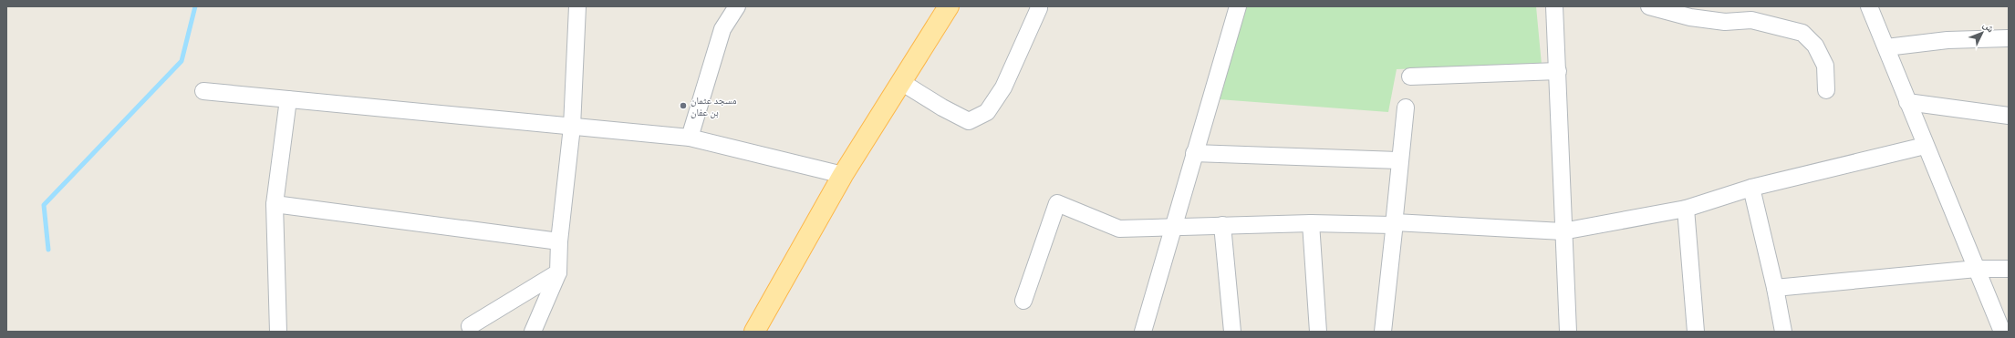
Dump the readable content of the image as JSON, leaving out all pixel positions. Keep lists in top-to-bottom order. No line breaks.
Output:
{"places":["مسجد عثمان بن عفان"],"north":"top right"}
